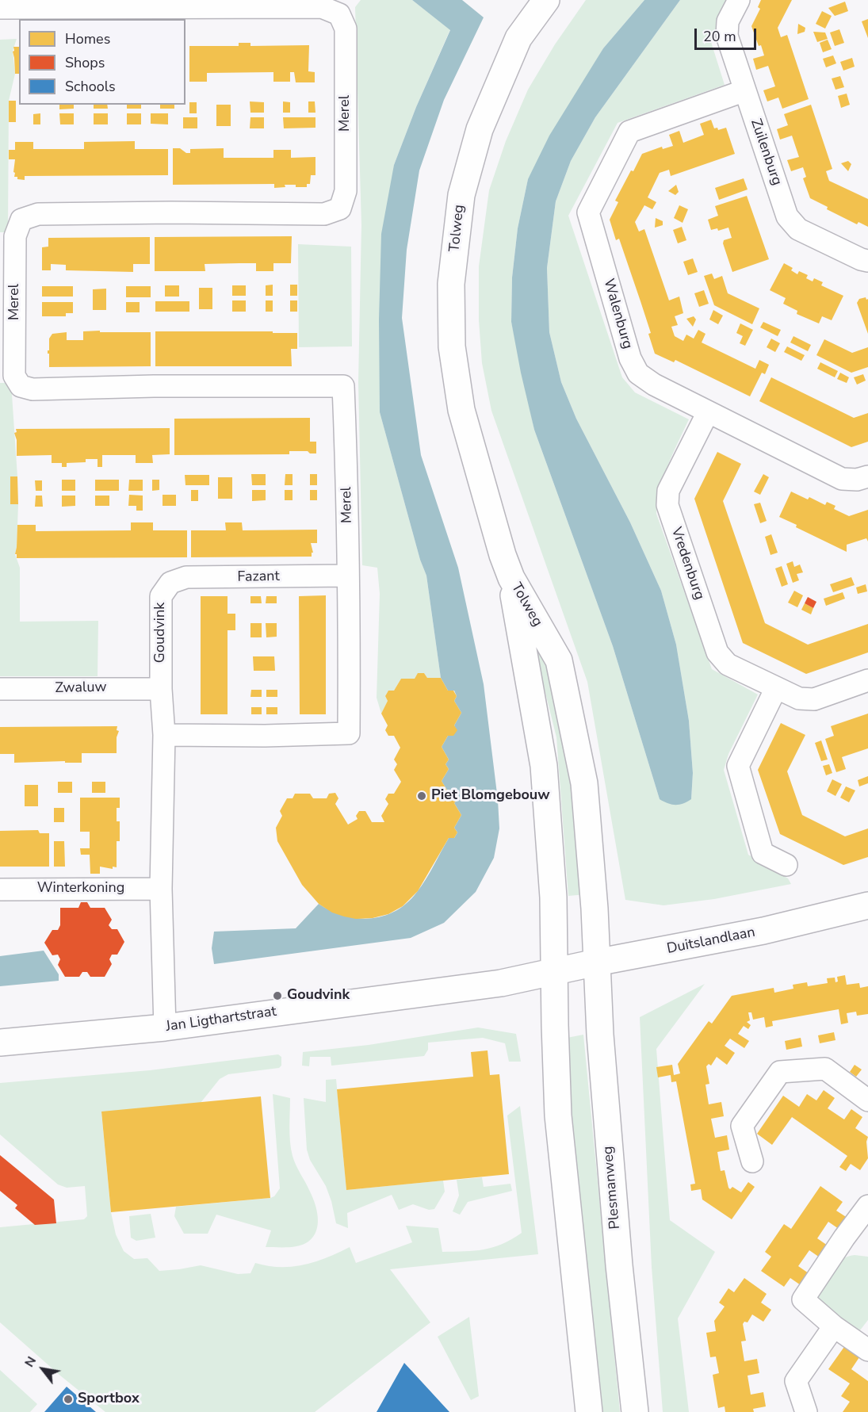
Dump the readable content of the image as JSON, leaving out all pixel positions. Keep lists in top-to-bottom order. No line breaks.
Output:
{"streets":{"main road":["Tolweg","Duitslandlaan","Jan Ligthartstraat","Plesmanweg"],"street":["Merel","Zuilenburg","Walenburg","Vredenburg","Fazant","Goudvink","Zwaluw","Winterkoning"]},"crossings":[["Merel","Fazant"],["Merel","Goudvink"],["Zuilenburg","Walenburg"],["Tolweg","Duitslandlaan"],["Tolweg","Jan Ligthartstraat"],["Tolweg","Plesmanweg"],["Walenburg","Vredenburg"],["Fazant","Goudvink"],["Goudvink","Zwaluw"],["Goudvink","Winterkoning"],["Goudvink","Jan Ligthartstraat"],["Duitslandlaan","Jan Ligthartstraat"],["Duitslandlaan","Plesmanweg"]],"places":["Piet Blomgebouw","Goudvink","Sportbox"],"legend":["Homes","Shops","Schools"],"scale_bar":"20 m","north":"top left"}
